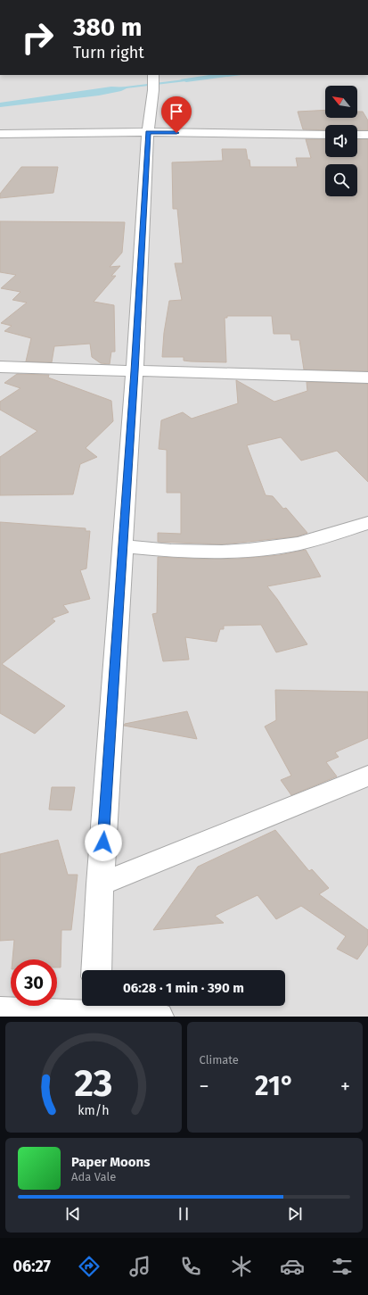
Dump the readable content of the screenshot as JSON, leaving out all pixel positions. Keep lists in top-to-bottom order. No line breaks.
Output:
{"north":"top left","page":{"turn":["380 m","Turn right"],"limit":"30","trip":"06:28 · 1 min · 390 m","tile":"Climate","heat":["−","21°","+"],"song":["Paper Moons","Ada Vale"],"tabs":"06:27","gauge":["23","km/h"]}}
